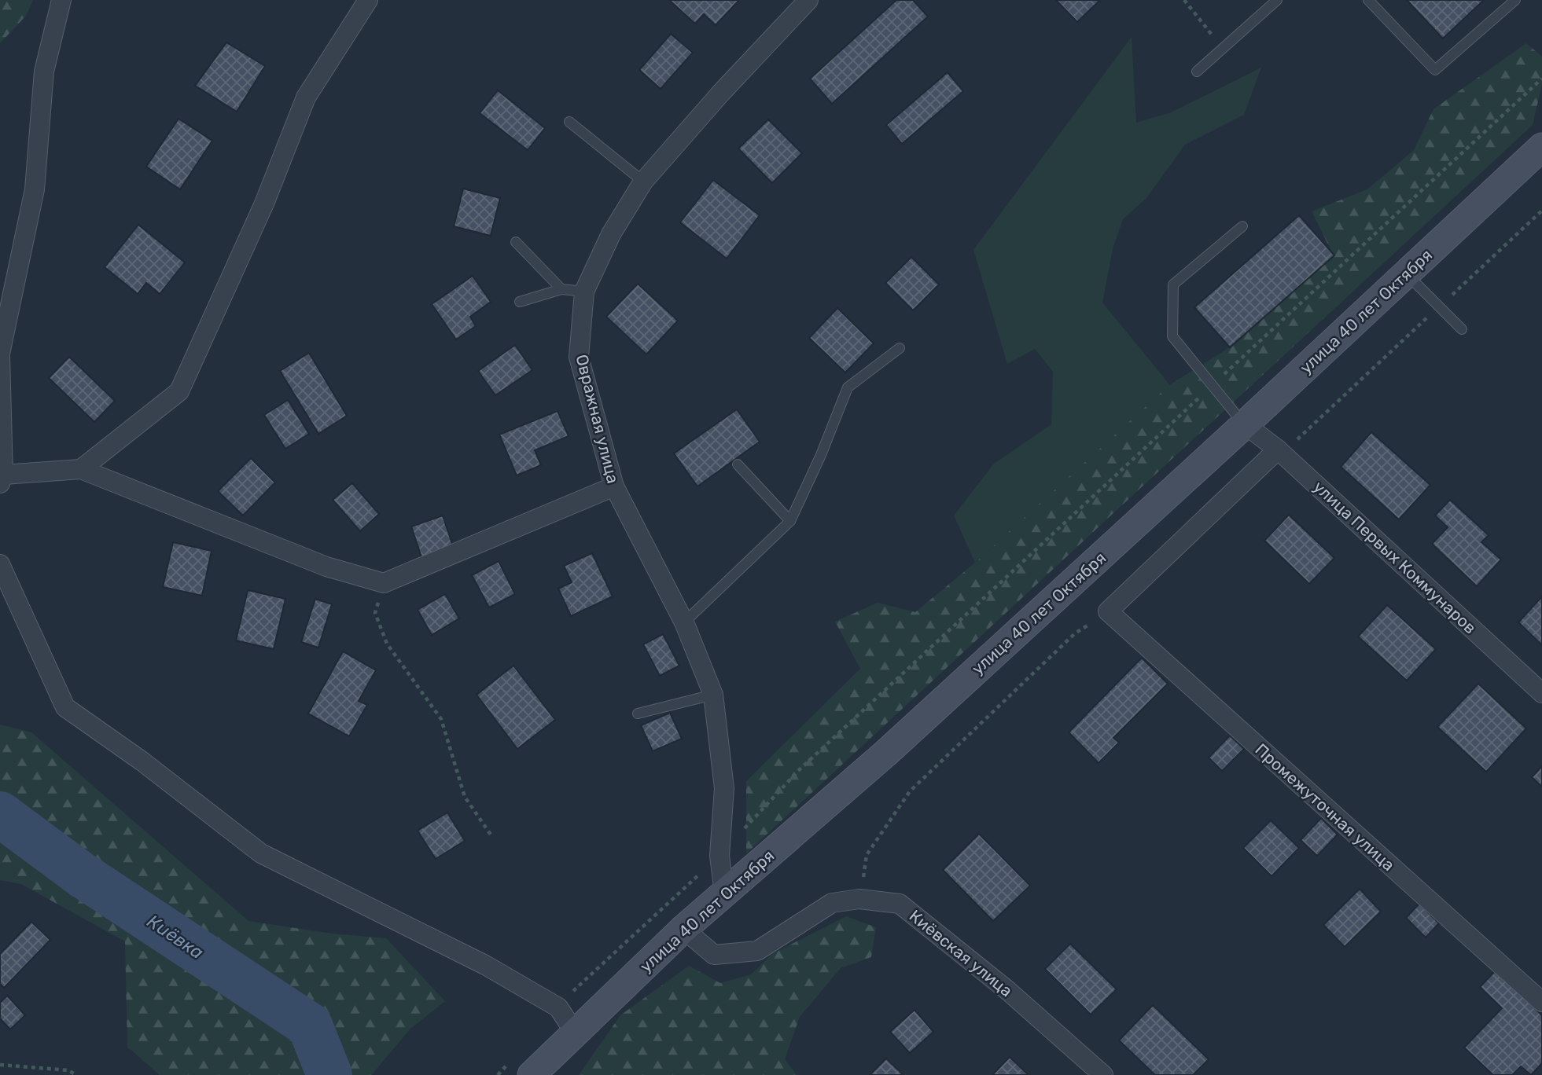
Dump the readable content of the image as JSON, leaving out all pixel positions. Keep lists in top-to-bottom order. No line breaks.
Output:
{"streets":{"main road":["улица 40 лет Октября"],"street":["Овражная улица","улица Первых Коммунаров","Промежуточная улица","Киёвская улица"]},"crossings":[["улица 40 лет Октября","Овражная улица"],["улица 40 лет Октября","улица Первых Коммунаров"],["улица 40 лет Октября","Киёвская улица"]],"water":["Киёвка"]}
